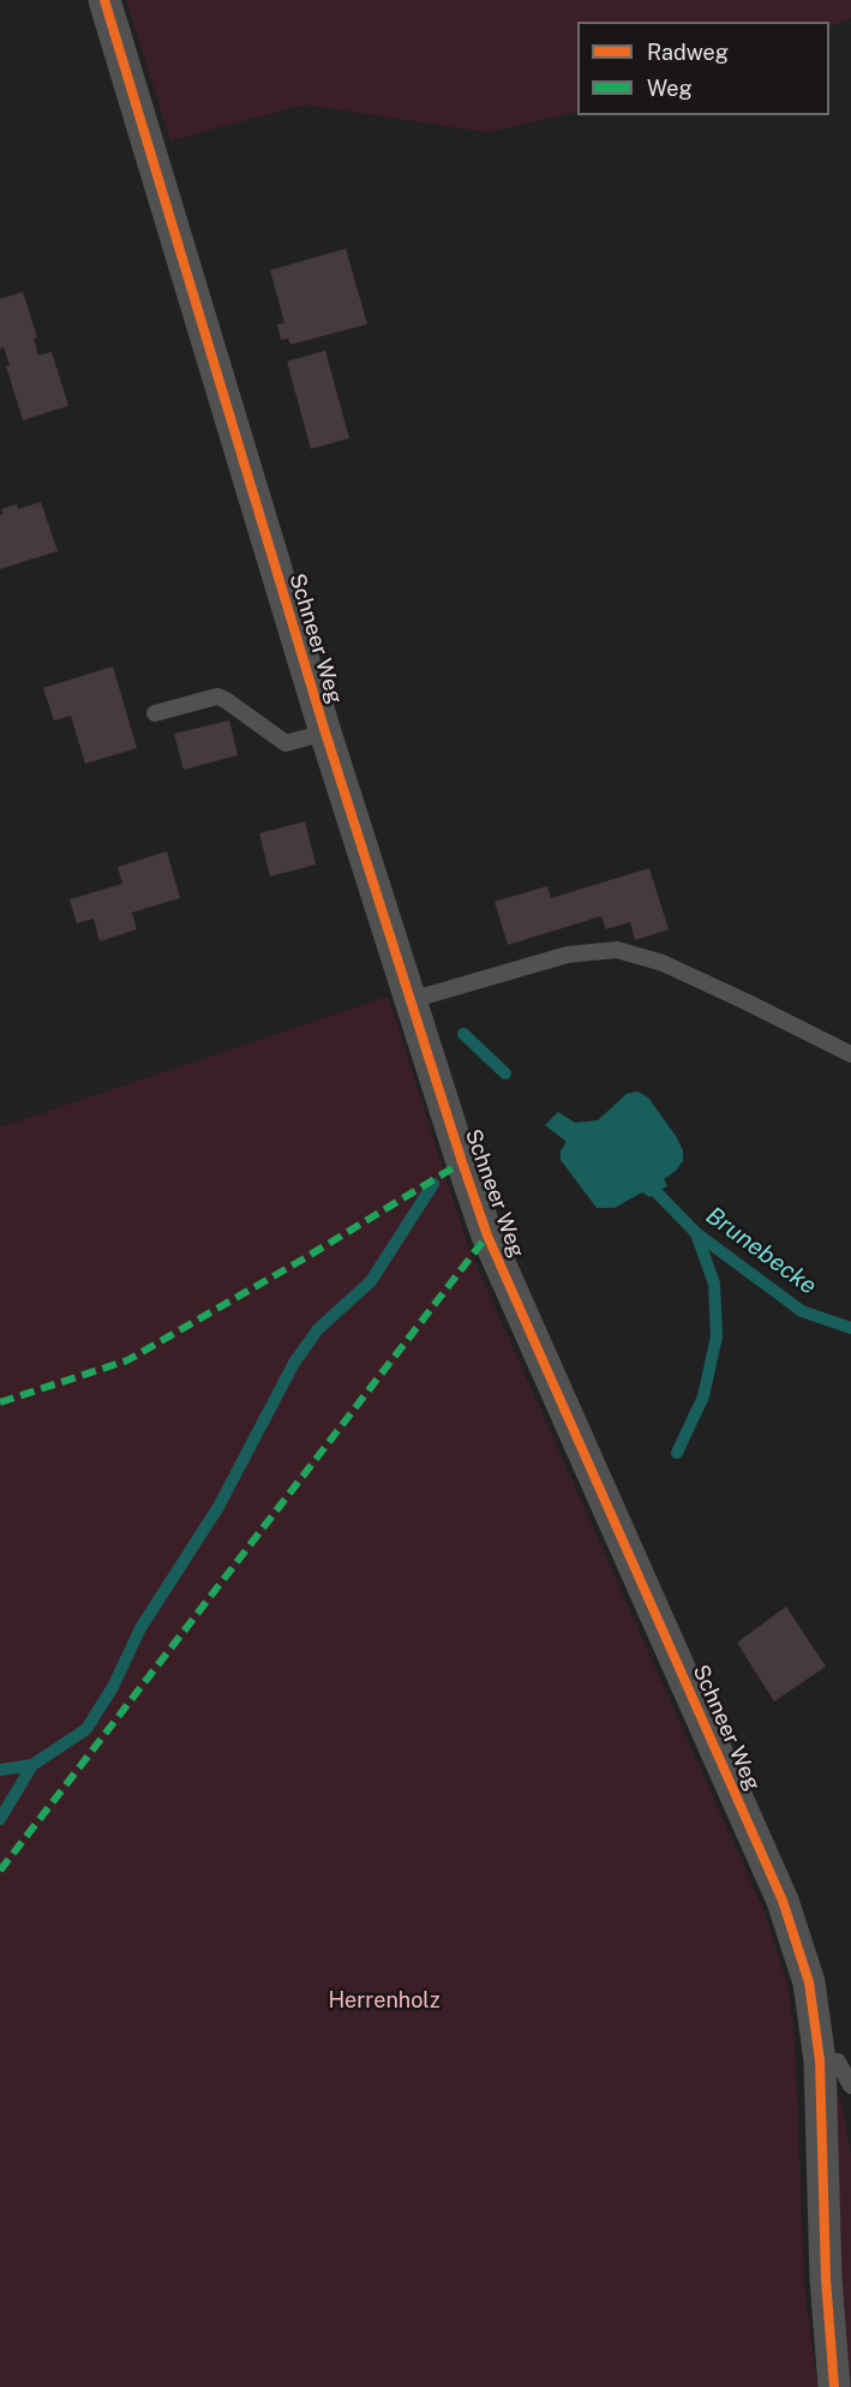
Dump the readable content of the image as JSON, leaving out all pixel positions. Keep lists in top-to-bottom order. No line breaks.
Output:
{"streets":{"street":["Schneer Weg"]},"water":["Brunebecke"],"parks":["Herrenholz"],"legend":["Radweg","Weg"]}
